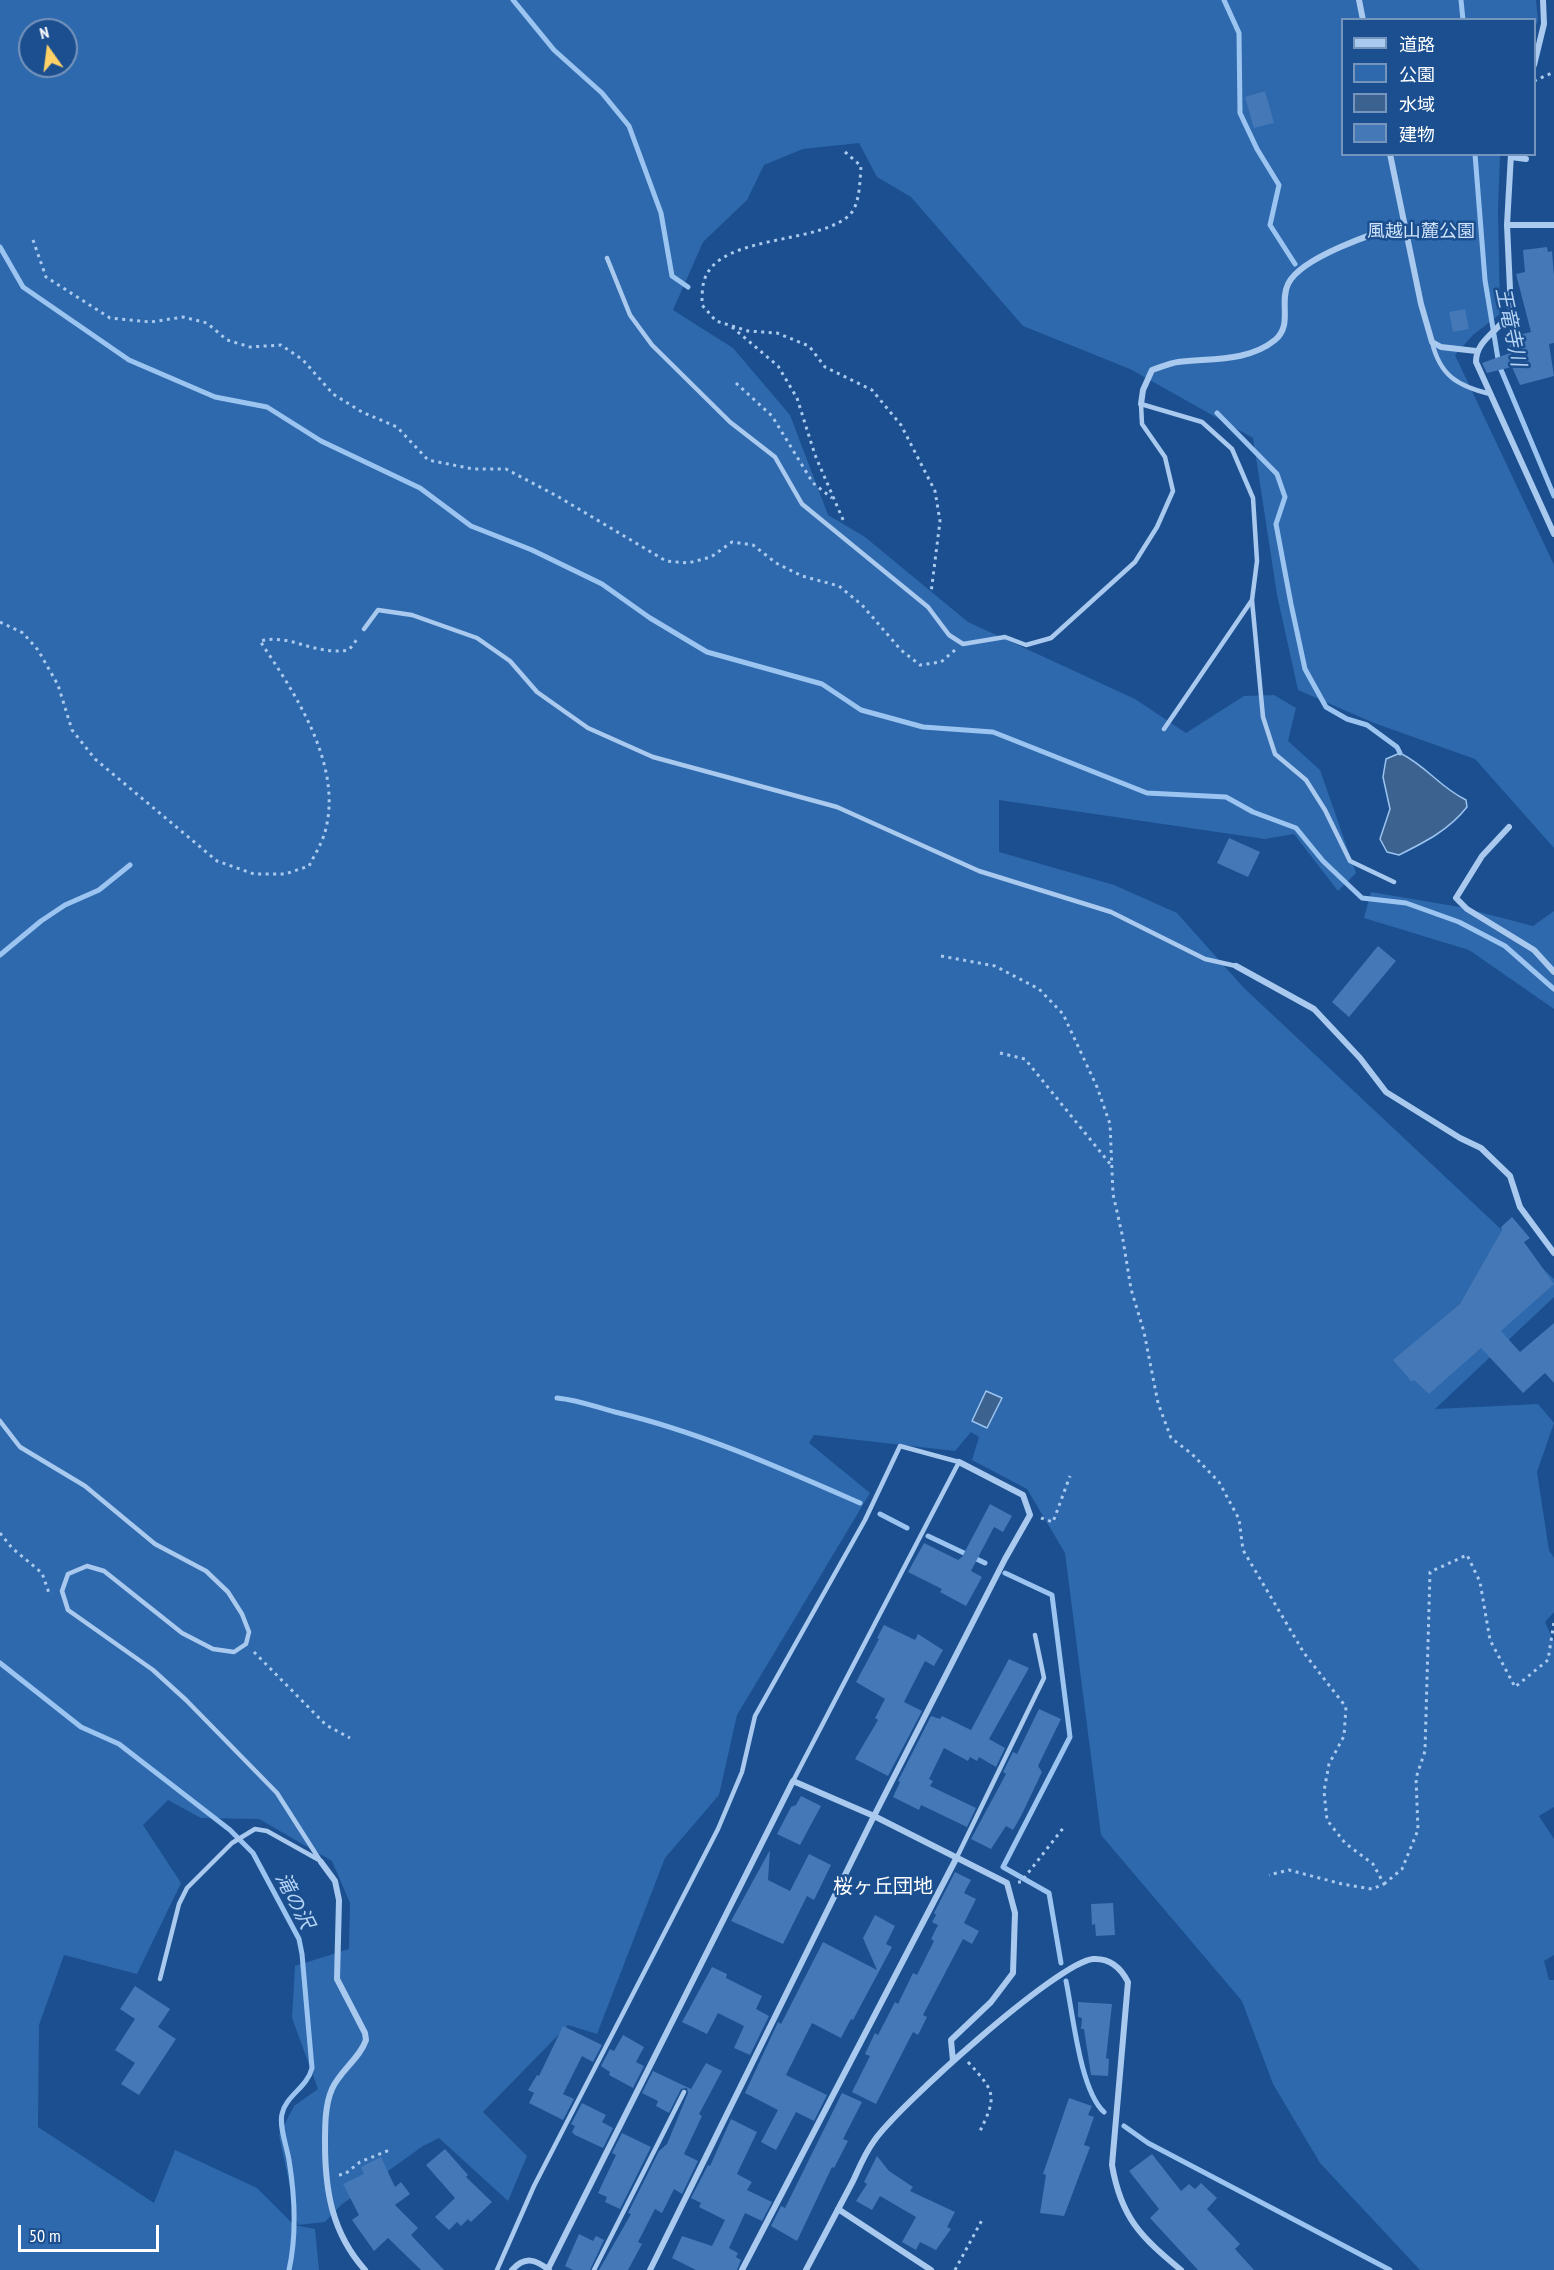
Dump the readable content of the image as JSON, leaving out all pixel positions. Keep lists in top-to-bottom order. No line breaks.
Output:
{"districts":["桜ヶ丘団地"],"water":["王竜寺川","滝の沢"],"parks":["風越山麓公園"],"legend":["道路","公園","水域","建物"],"scale_bar":"50 m","north":"top"}
